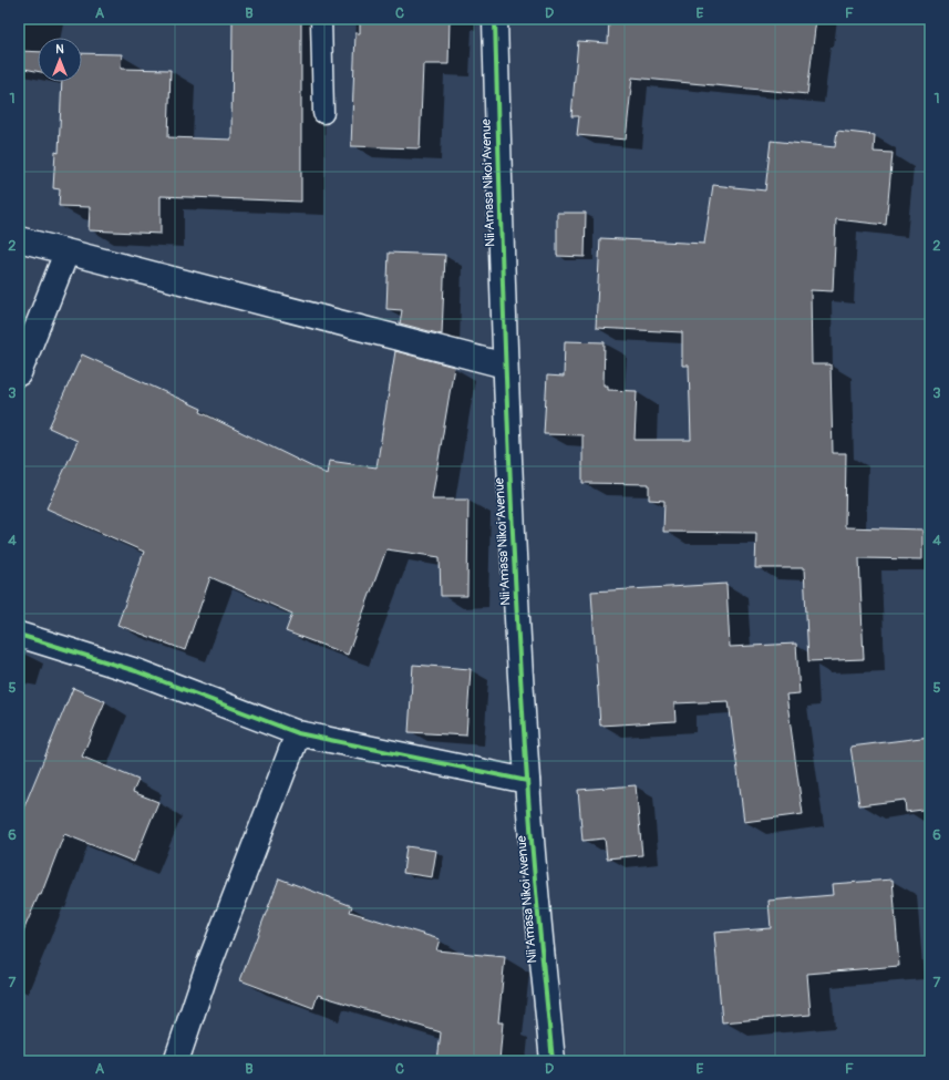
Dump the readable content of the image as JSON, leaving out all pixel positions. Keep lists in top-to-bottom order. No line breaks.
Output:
{"streets":{"street":["Nii Amasa Nikoi Avenue"]},"north":"top","grid":{"columns":["A","B","C","D","E","F"],"rows":["1","2","3","4","5","6","7"]}}
